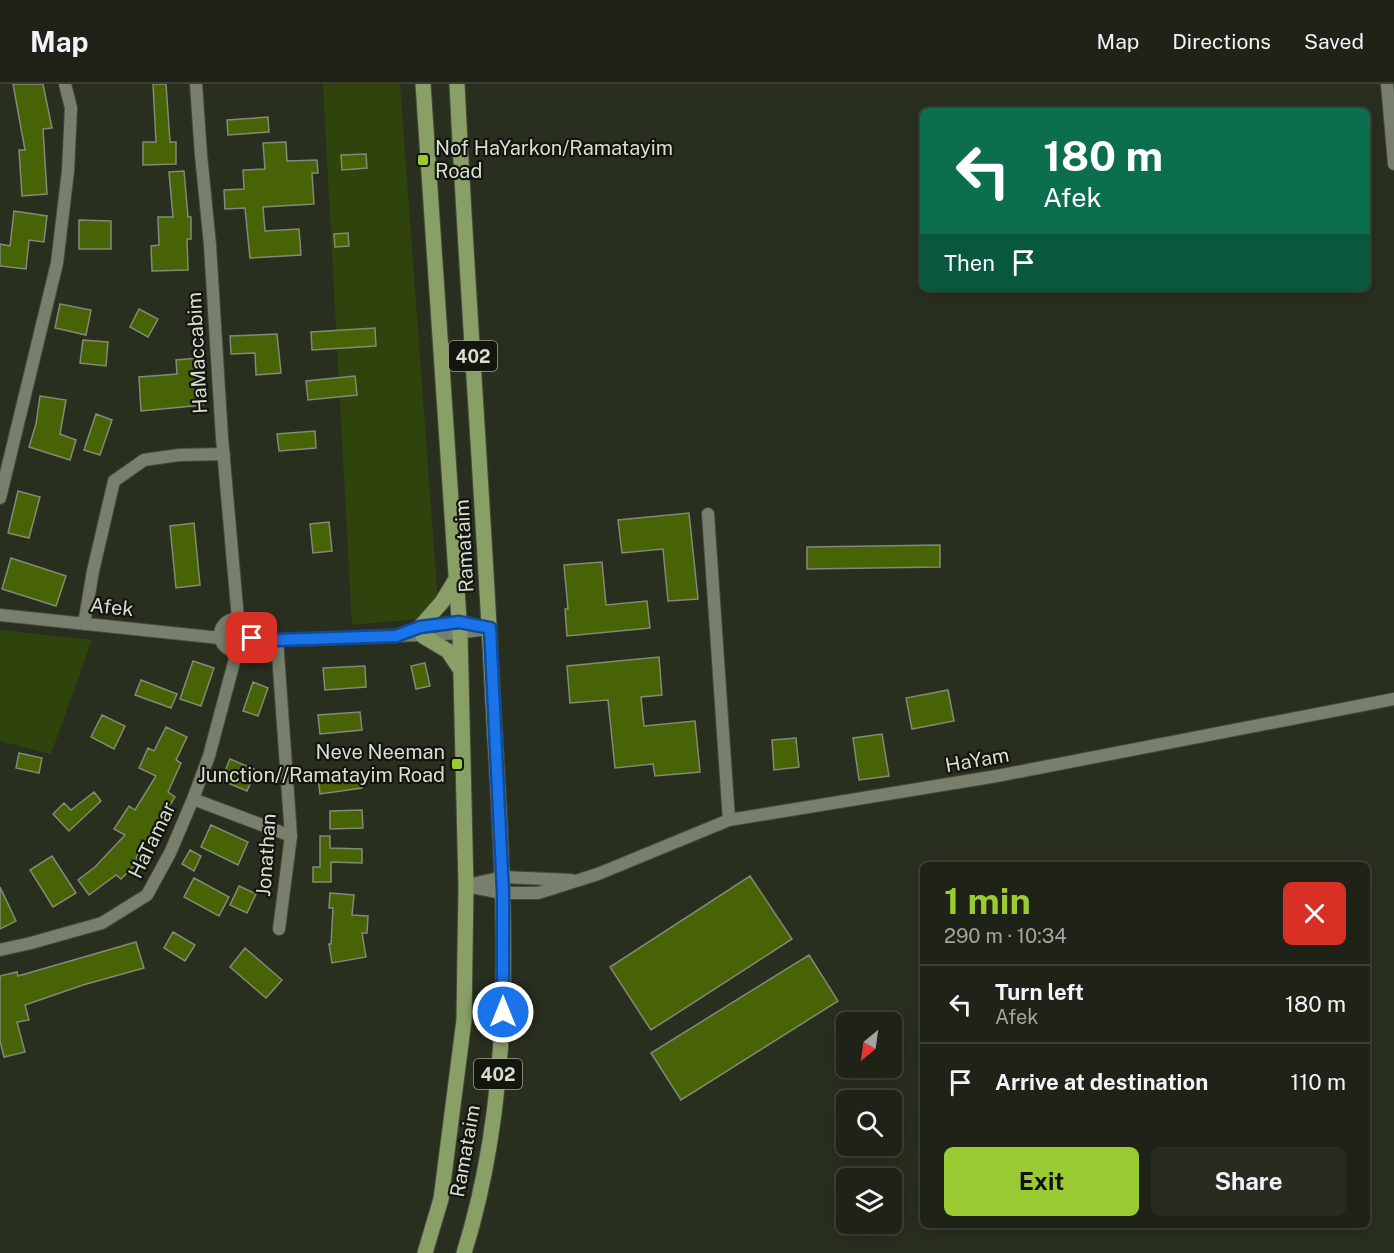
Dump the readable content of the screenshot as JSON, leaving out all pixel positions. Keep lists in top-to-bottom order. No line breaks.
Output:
{"streets":{"main road":["402","Ramataim"],"street":["HaMaccabim","Afek","HaYam","HaTamar","Jonathan"]},"crossings":[["HaMaccabim","Afek"],["HaMaccabim","HaTamar"],["Ramataim","HaYam"],["Afek","HaTamar"]],"places":{"transit":["Nof HaYarkon/Ramatayim Road","Neve Neeman Junction//Ramatayim Road"]},"north":"bottom left","page":{"header":"Map","nav":["Map","Directions","Saved"],"turn":["180 m","Afek"],"then":"Then","heading":["1 min","290 m · 10:34"],"list":[{"name":"Turn left","note":"Afek","value":"180 m"},{"name":"Arrive at destination","value":"110 m"}],"buttons":["Exit","Share"]}}
